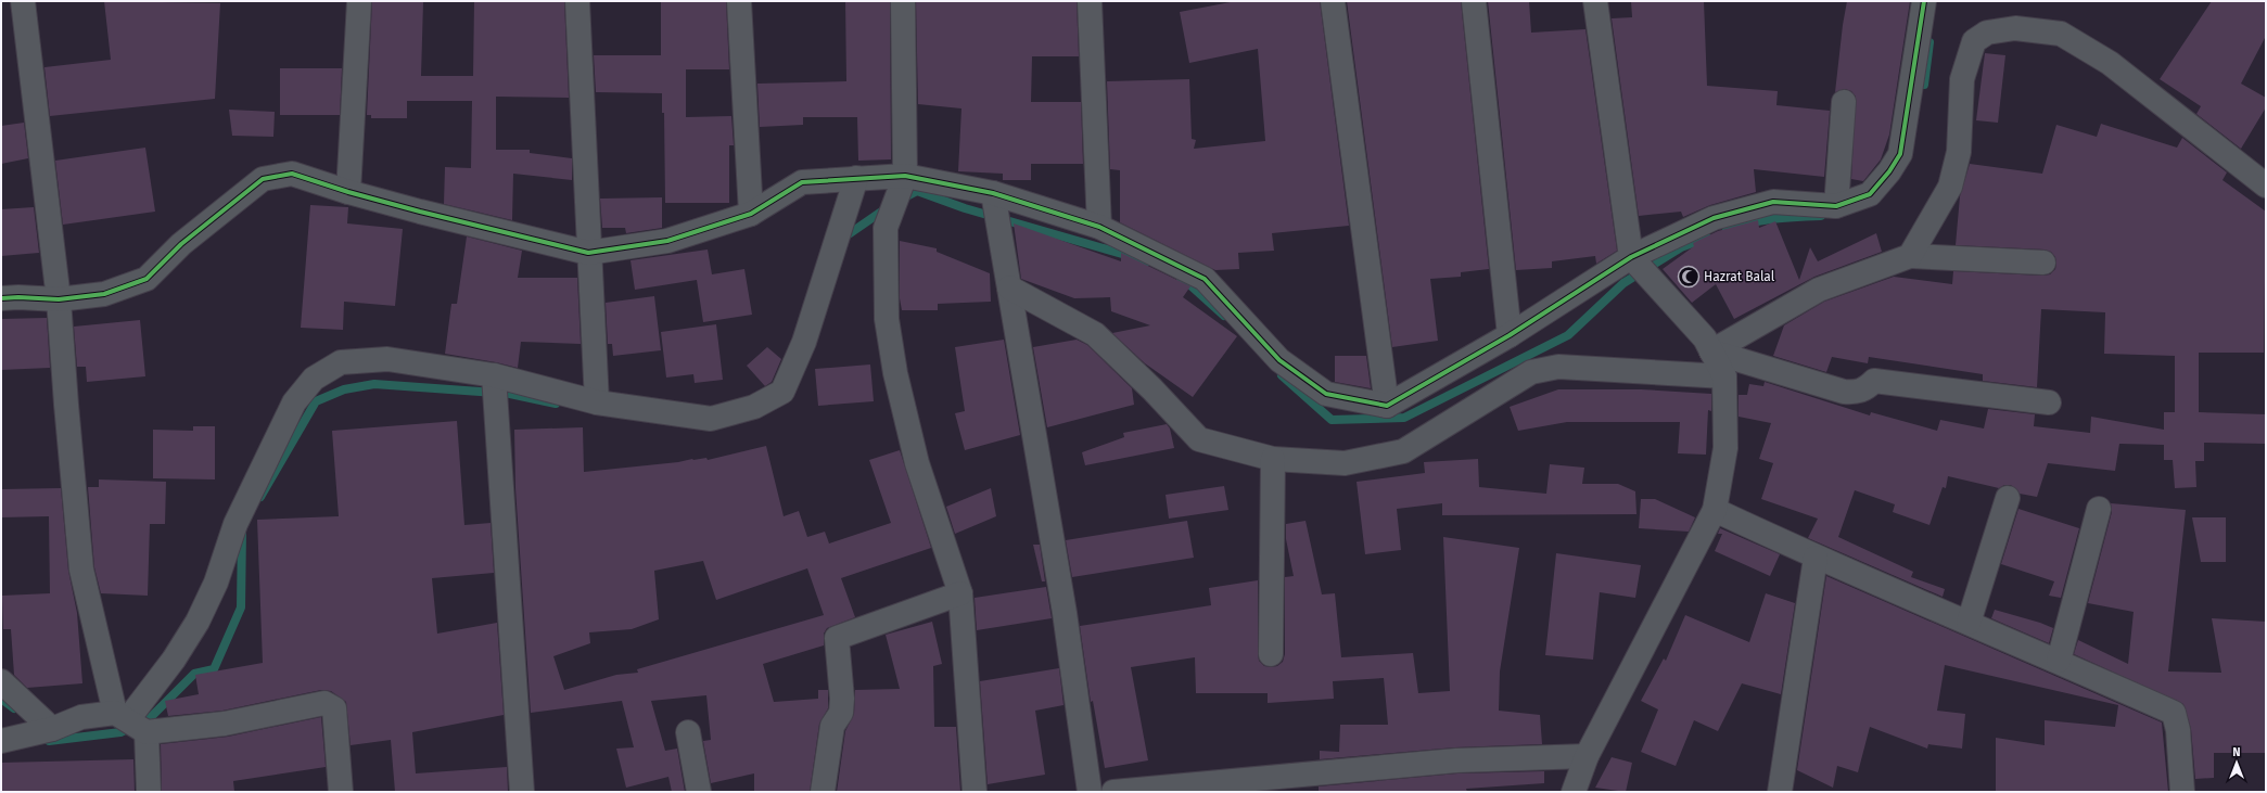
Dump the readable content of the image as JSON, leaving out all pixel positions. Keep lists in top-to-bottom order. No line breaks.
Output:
{"places":{"mosque":["Hazrat Balal"]},"north":"top"}
